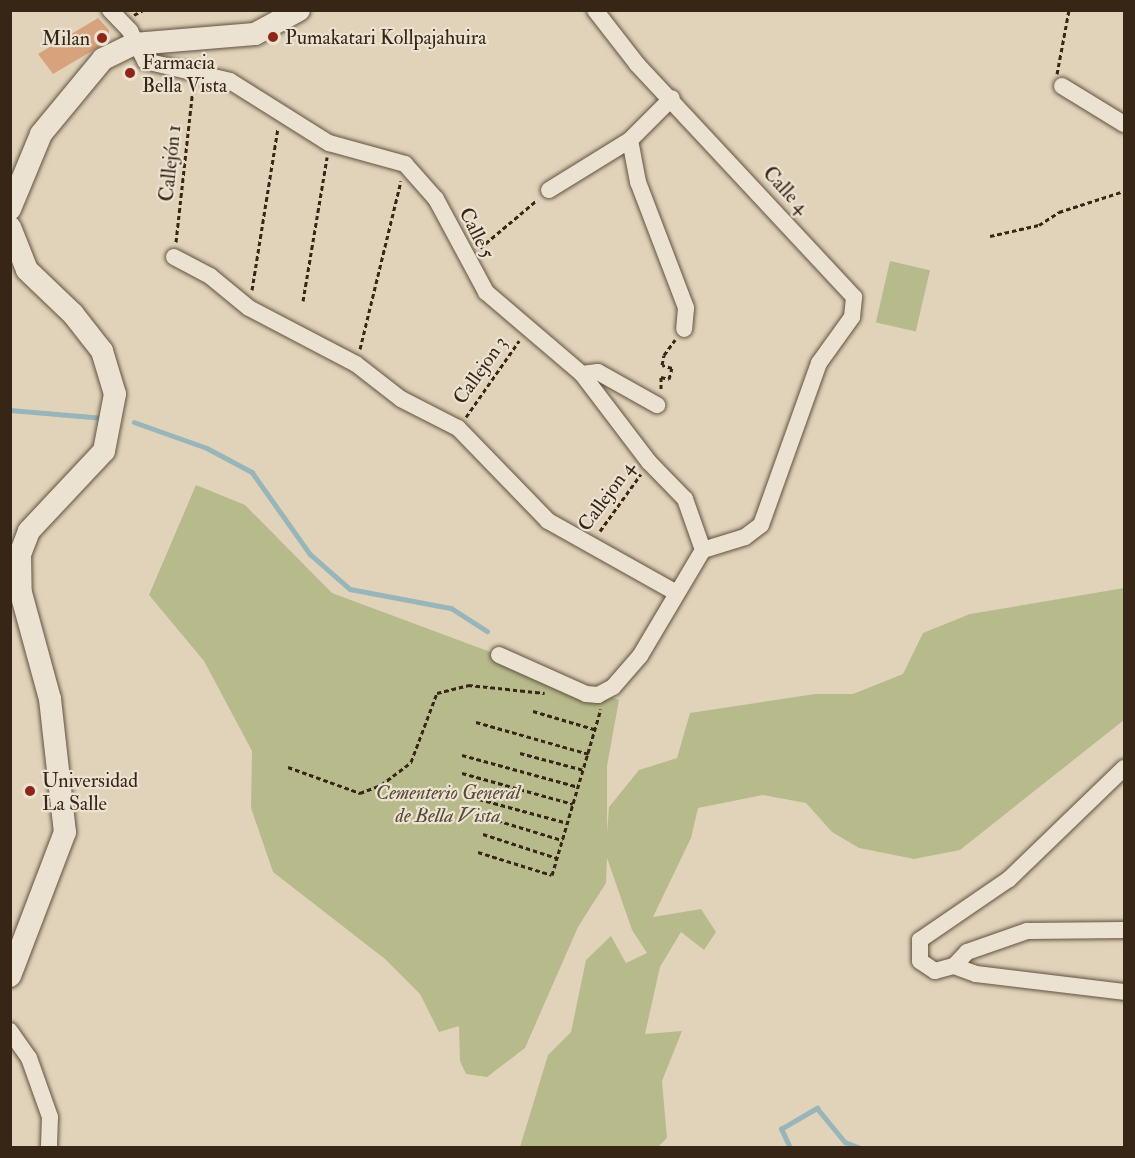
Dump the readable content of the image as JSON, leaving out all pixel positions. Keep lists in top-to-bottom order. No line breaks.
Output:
{"streets":{"street":["Calle 4","Calle 5"],"path":["Callejón 1","Callejon 3","Callejon 4"]},"crossings":[["Calle 4","Calle 5"],["Calle 5","Callejon 3"],["Calle 5","Callejon 4"]],"parks":["Cementerio General de Bella Vista"],"places":["Pumakatari Kollpajahuira","Milan","Farmacia Bella Vista","Universidad La Salle"]}
